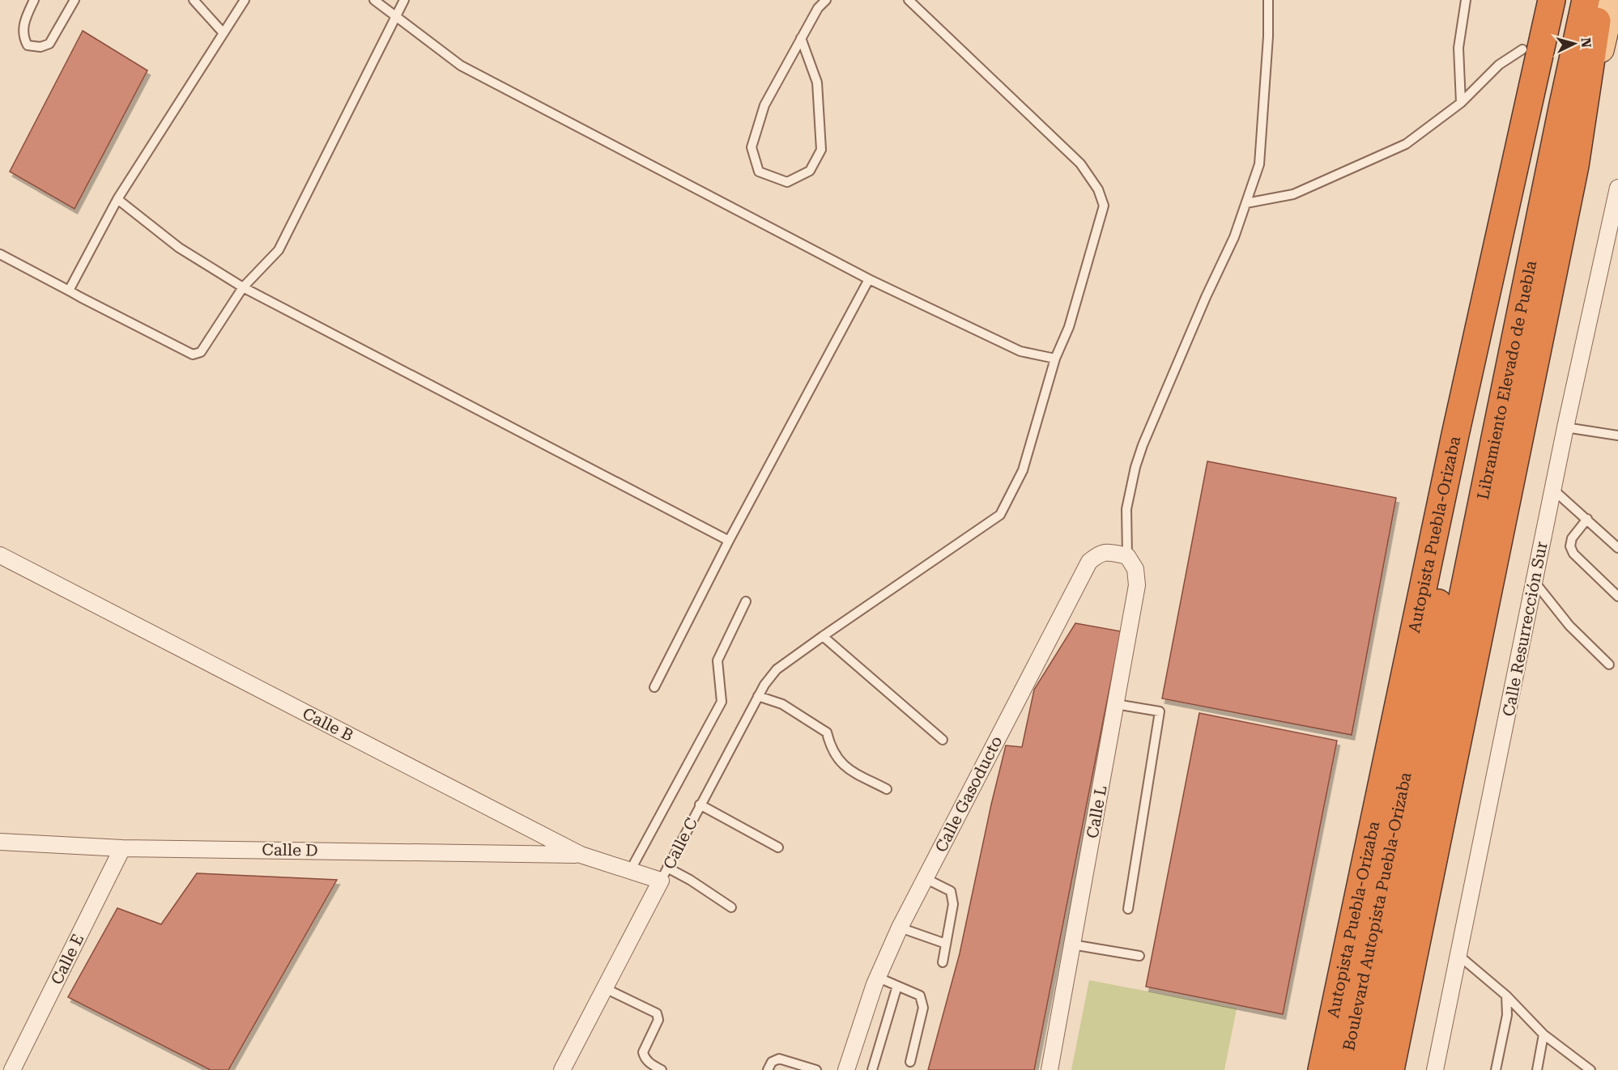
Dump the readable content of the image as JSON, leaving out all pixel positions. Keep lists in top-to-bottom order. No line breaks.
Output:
{"streets":{"highway":["Libramiento Elevado de Puebla","Autopista Puebla-Orizaba","Boulevard Autopista Puebla-Orizaba"],"street":["Calle Resurrección Sur","Calle B","Calle Gasoducto","Calle L","Calle C","Calle D","Calle E"]},"crossings":[["Libramiento Elevado de Puebla","Boulevard Autopista Puebla-Orizaba"],["Calle B","Calle C"],["Calle B","Calle D"],["Calle Gasoducto","Calle L"],["Calle D","Calle E"]],"north":"right"}
